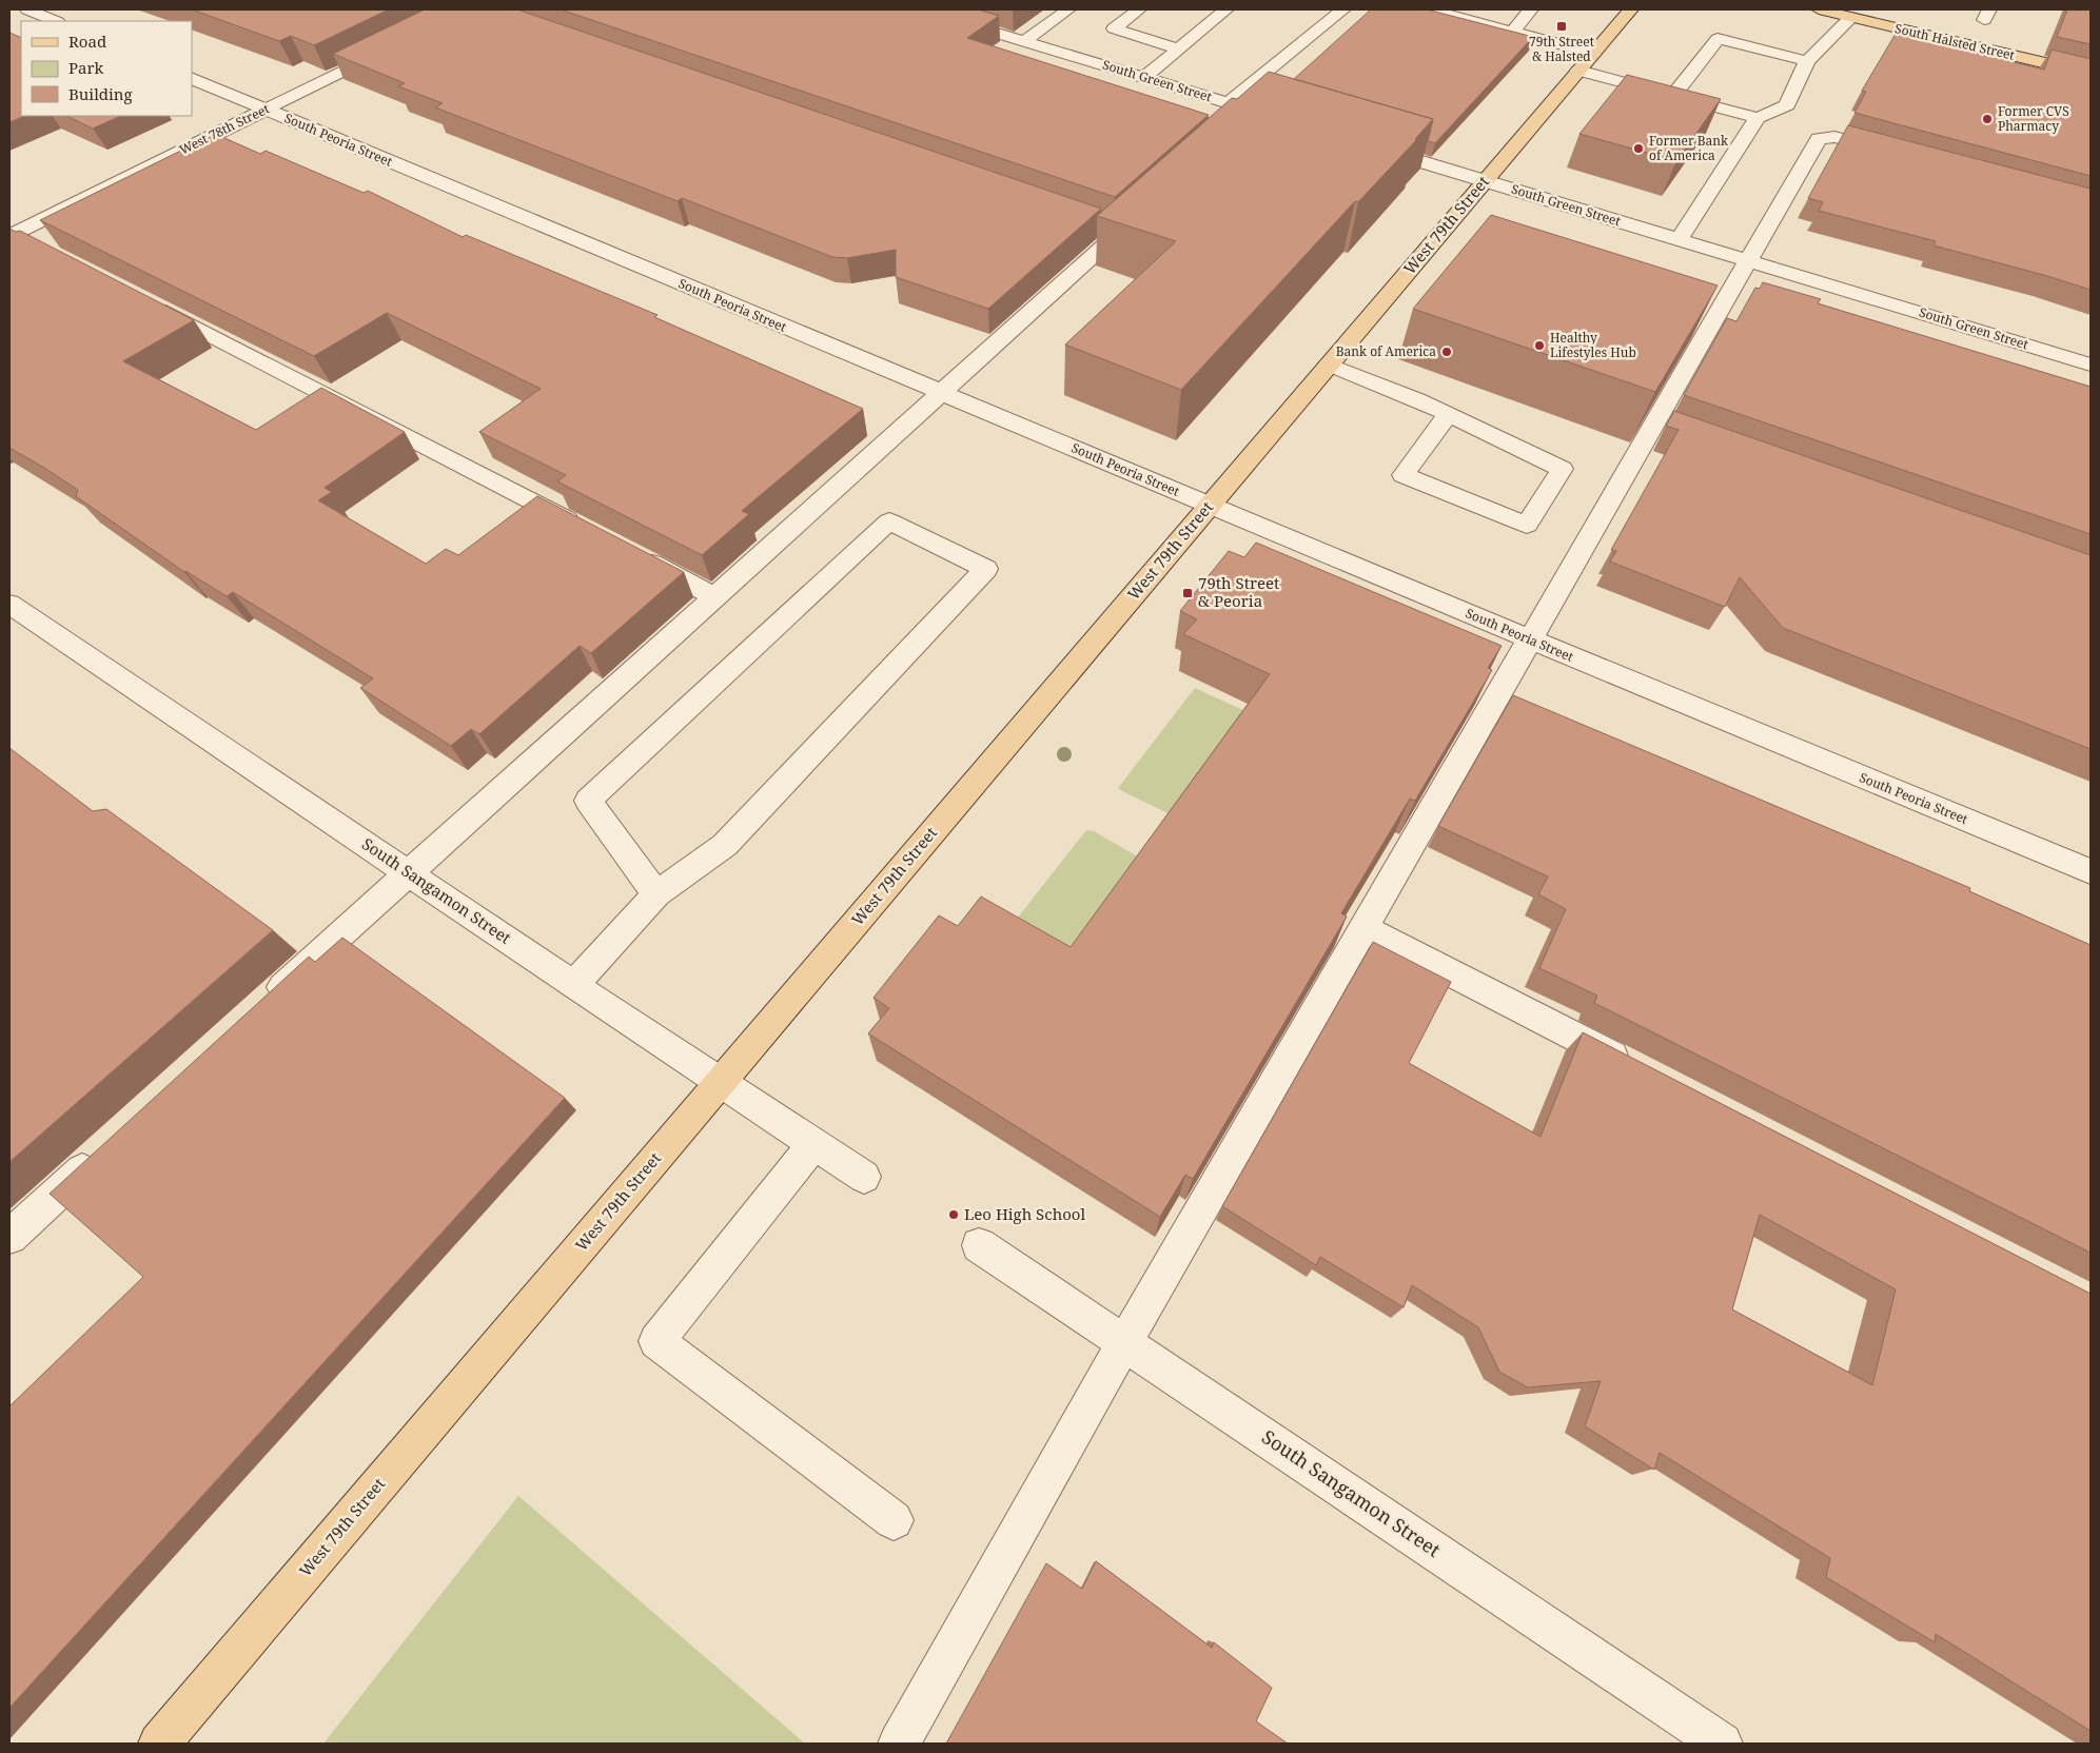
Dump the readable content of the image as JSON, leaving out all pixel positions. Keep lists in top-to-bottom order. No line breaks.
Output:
{"streets":{"main road":["South Halsted Street","West 79th Street"],"street":["South Green Street","West 78th Street","South Peoria Street","South Sangamon Street"]},"crossings":[["South Green Street","West 79th Street"],["West 78th Street","South Peoria Street"],["South Peoria Street","West 79th Street"],["West 79th Street","South Sangamon Street"]],"places":{"transit":["79th Street & Halsted","79th Street & Peoria"],"other":["Former CVS Pharmacy","Former Bank of America","Healthy Lifestyles Hub","Bank of America","Leo High School"]},"legend":["Road","Park","Building"]}
